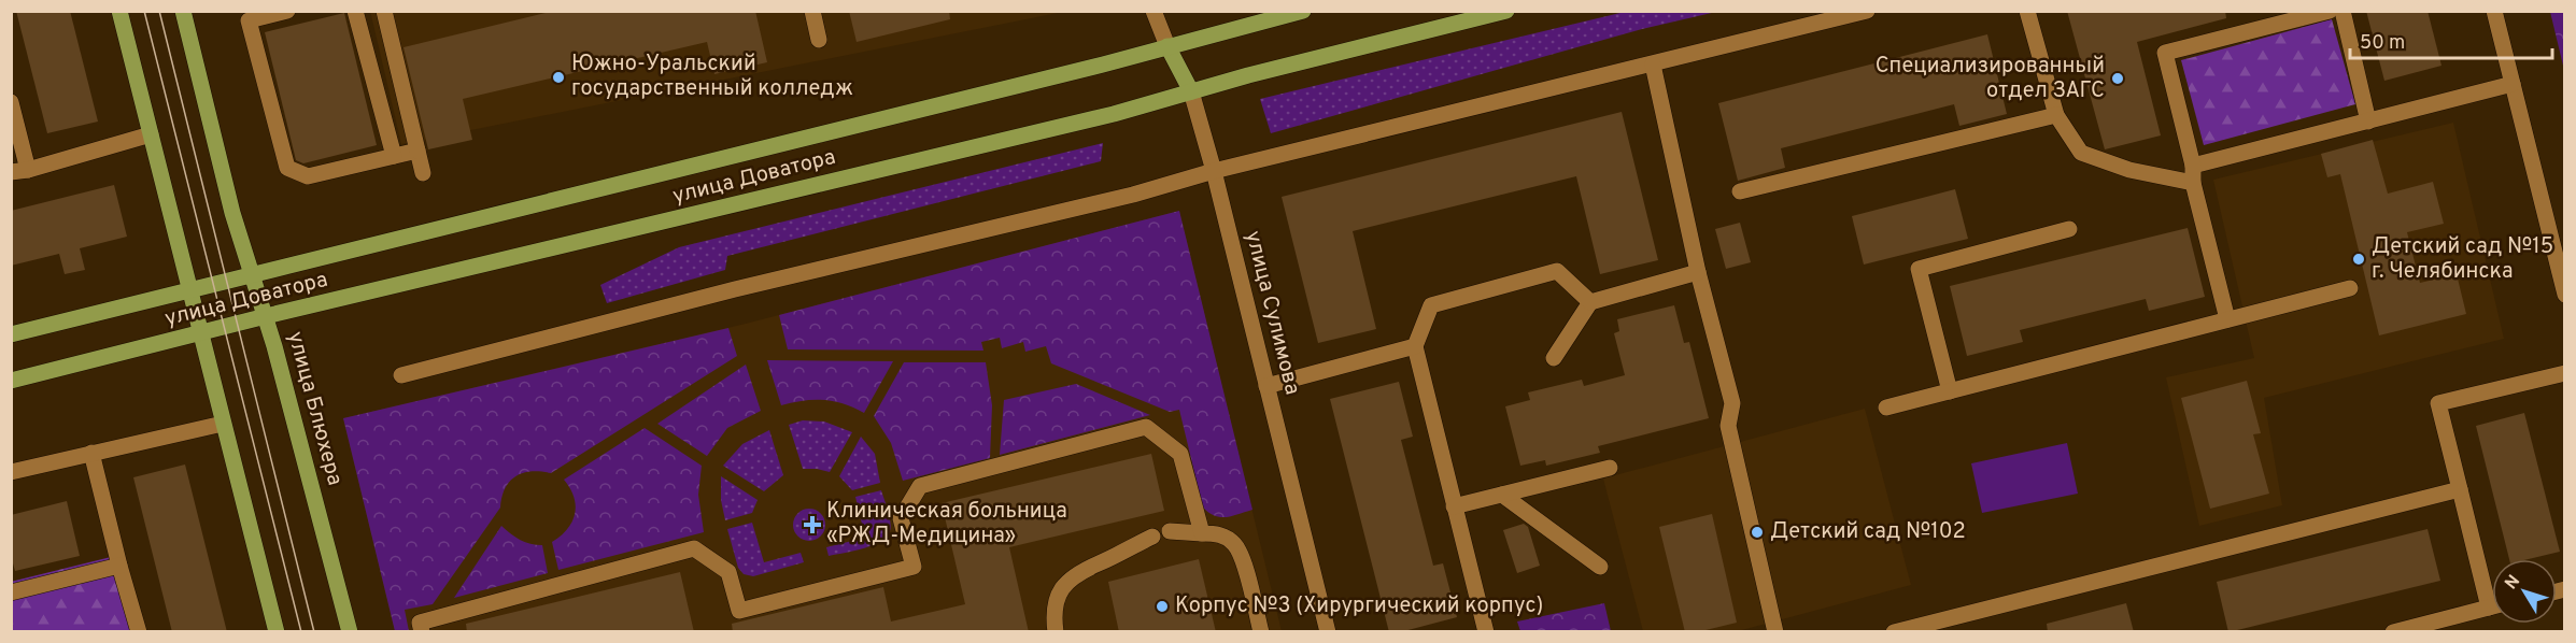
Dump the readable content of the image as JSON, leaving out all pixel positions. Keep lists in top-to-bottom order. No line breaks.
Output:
{"streets":{"main road":["улица Доватора","улица Сулимова","улица Блюхера"]},"crossings":[["улица Доватора","улица Сулимова"],["улица Доватора","улица Блюхера"]],"places":{"other":["Южно-Уральский государственный колледж","Специализированный отдел ЗАГС","Детский сад №15 г. Челябинска","Детский сад №102","Корпус №3 (Хирургический корпус)"],"health":["Клиническая больница «РЖД-Медицина»"]},"scale_bar":"50 m","north":"top left"}
